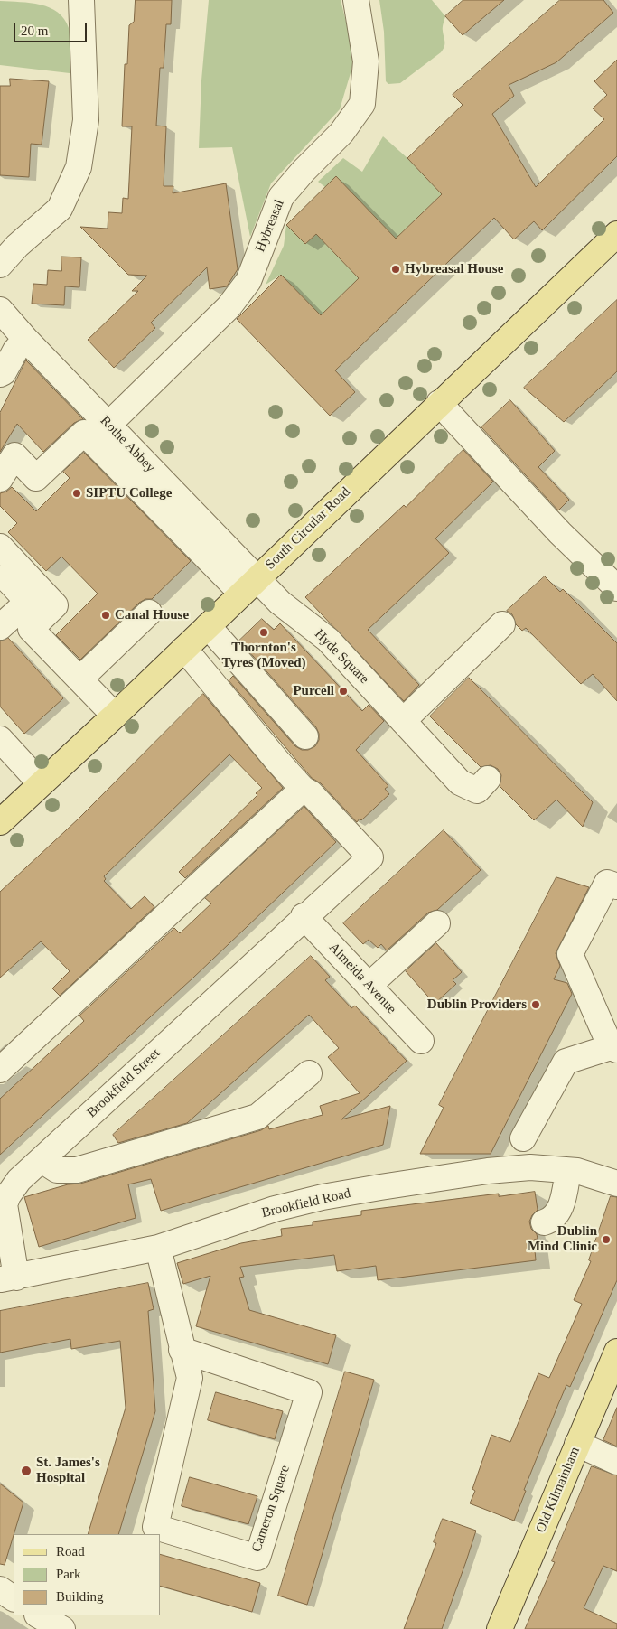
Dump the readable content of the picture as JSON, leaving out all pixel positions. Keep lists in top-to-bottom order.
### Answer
{
  "streets": {
    "main road": ["South Circular Road", "Old Kilmainham"],
    "street": [
      "Hybreasal",
      "Rothe Abbey",
      "Hyde Square",
      "Almeida Avenue",
      "Brookfield Street",
      "Brookfield Road",
      "Cameron Square"
    ]
  },
  "crossings": [
    ["Hybreasal", "Rothe Abbey"],
    ["Rothe Abbey", "South Circular Road"],
    ["Rothe Abbey", "Hyde Square"],
    ["South Circular Road", "Hyde Square"],
    ["Almeida Avenue", "Brookfield Street"],
    ["Brookfield Street", "Brookfield Road"],
    ["Brookfield Road", "Cameron Square"]
  ],
  "places": [
    "Hybreasal House",
    "SIPTU College",
    "Canal House",
    "Thornton's Tyres (Moved)",
    "Purcell",
    "Dublin Providers",
    "Dublin Mind Clinic",
    "St. James's Hospital"
  ],
  "legend": ["Road", "Park", "Building"],
  "scale_bar": "20 m"
}
